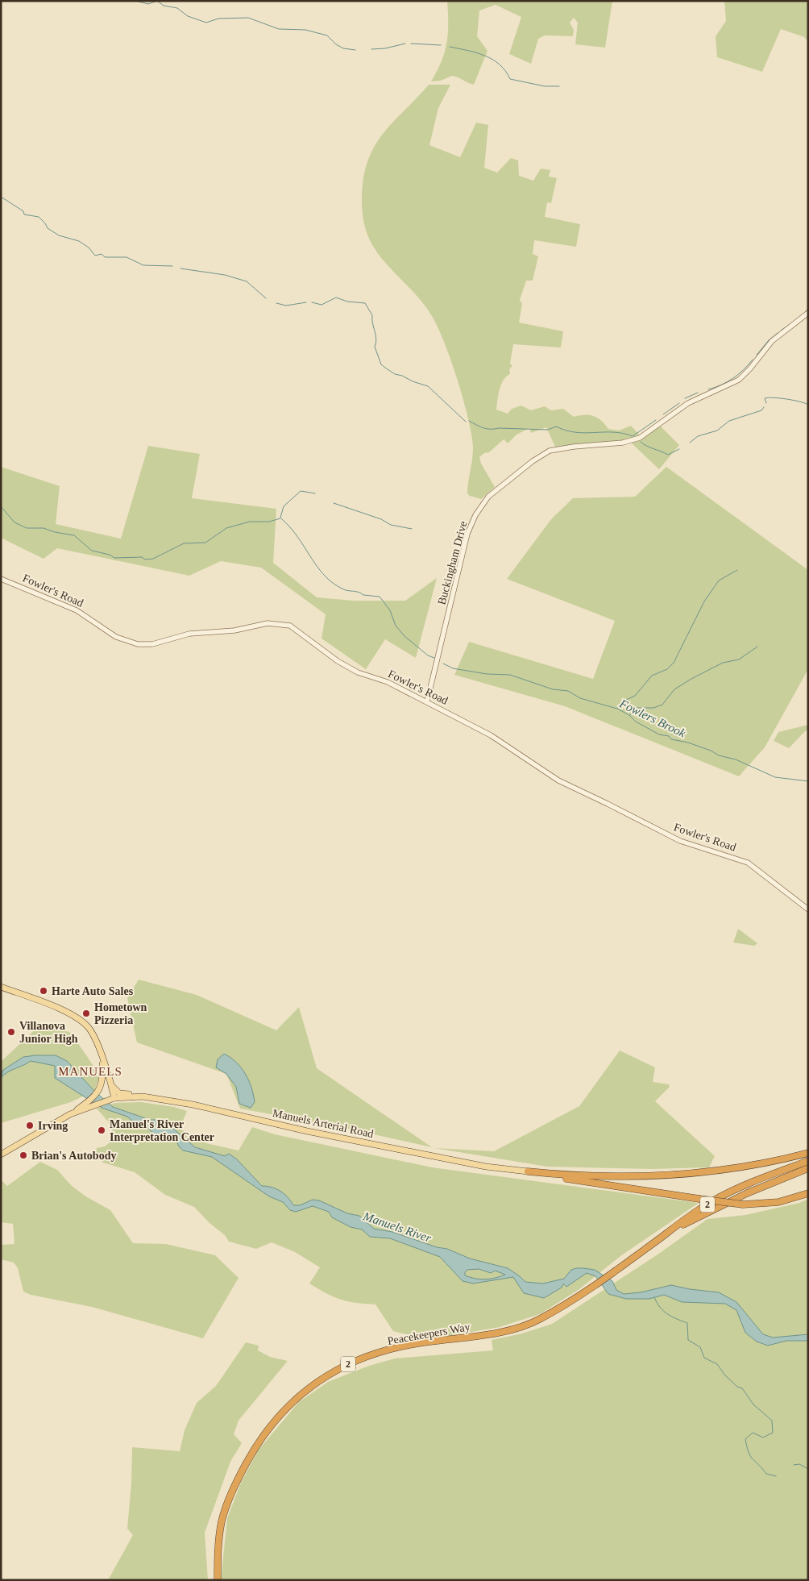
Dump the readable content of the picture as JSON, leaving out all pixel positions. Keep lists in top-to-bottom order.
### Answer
{
  "streets": {
    "highway": ["2", "Peacekeepers Way"],
    "main road": ["Manuels Arterial Road"],
    "street": ["Buckingham Drive", "Fowler's Road"]
  },
  "crossings": [
    ["Buckingham Drive", "Fowler's Road"]
  ],
  "districts": ["MANUELS"],
  "water": ["Fowlers Brook", "Manuels River"],
  "places": [
    "Harte Auto Sales",
    "Hometown Pizzeria",
    "Villanova Junior High",
    "Irving",
    "Manuel's River Interpretation Center",
    "Brian's Autobody"
  ]
}
